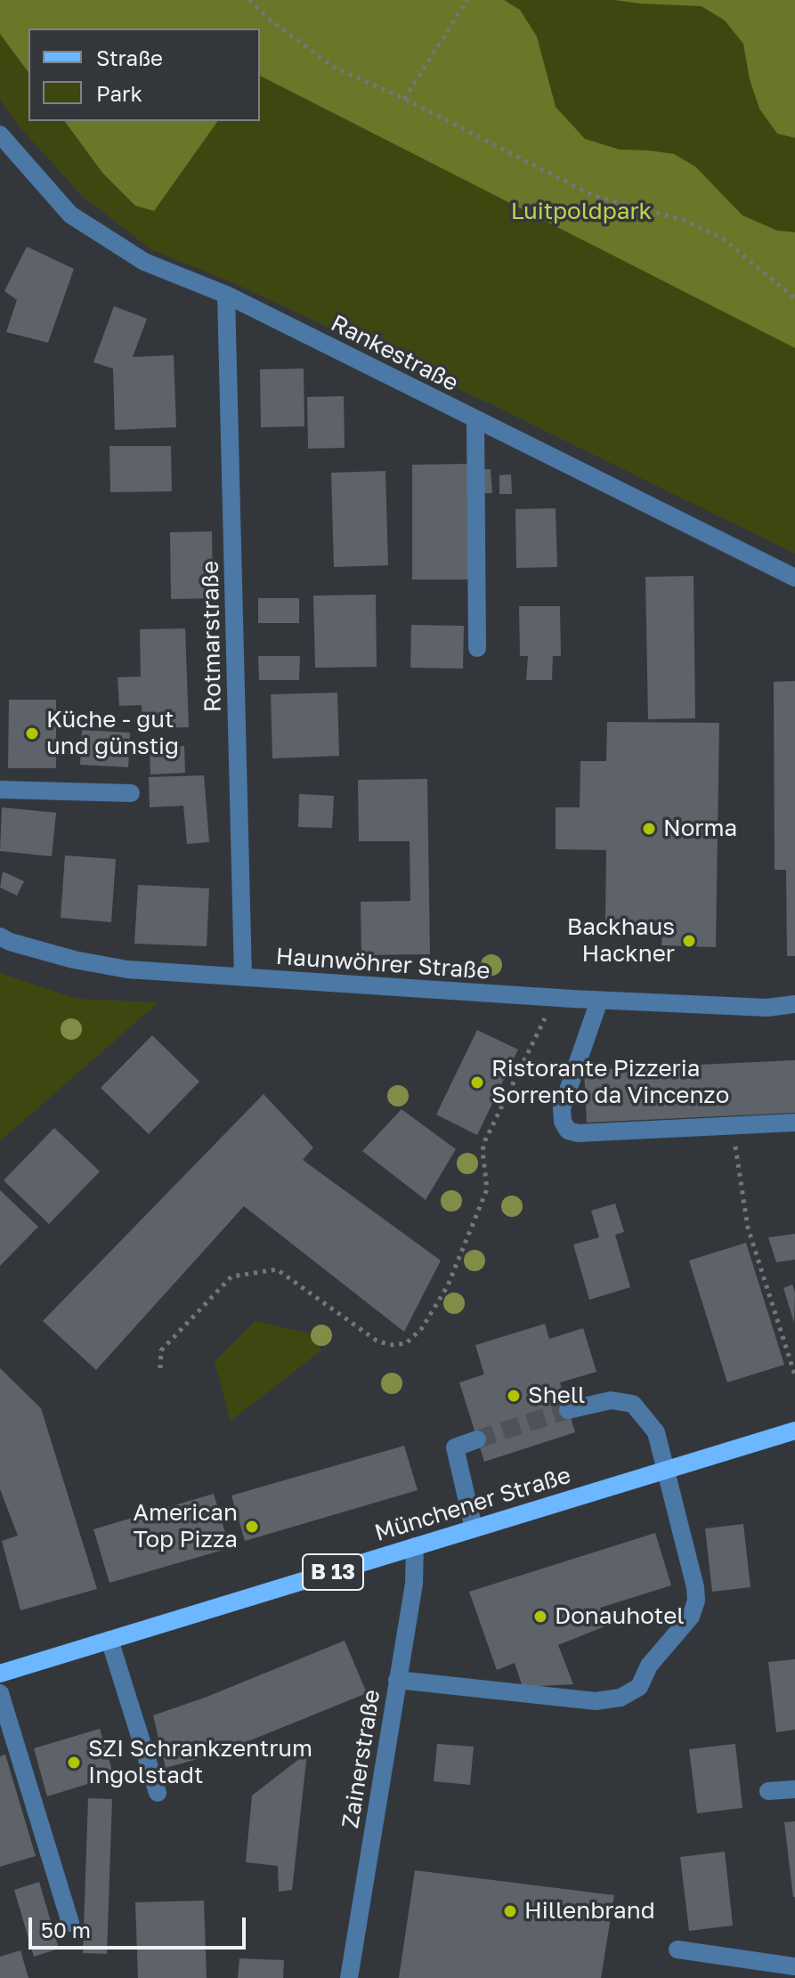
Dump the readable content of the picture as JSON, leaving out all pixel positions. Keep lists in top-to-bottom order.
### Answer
{
  "streets": {
    "main road": ["Münchener Straße", "B 13"],
    "street": [
      "Rankestraße",
      "Rotmarstraße",
      "Haunwöhrer Straße",
      "Zainerstraße"
    ]
  },
  "crossings": [
    ["Rankestraße", "Rotmarstraße"],
    ["Rotmarstraße", "Haunwöhrer Straße"],
    ["Münchener Straße", "Zainerstraße"]
  ],
  "parks": ["Luitpoldpark"],
  "places": [
    "Küche - gut und günstig",
    "Norma",
    "Backhaus Hackner",
    "Ristorante Pizzeria Sorrento da Vincenzo",
    "Shell",
    "American Top Pizza",
    "Donauhotel",
    "SZI Schrankzentrum Ingolstadt",
    "Hillenbrand"
  ],
  "legend": ["Straße", "Park"],
  "scale_bar": "50 m"
}
